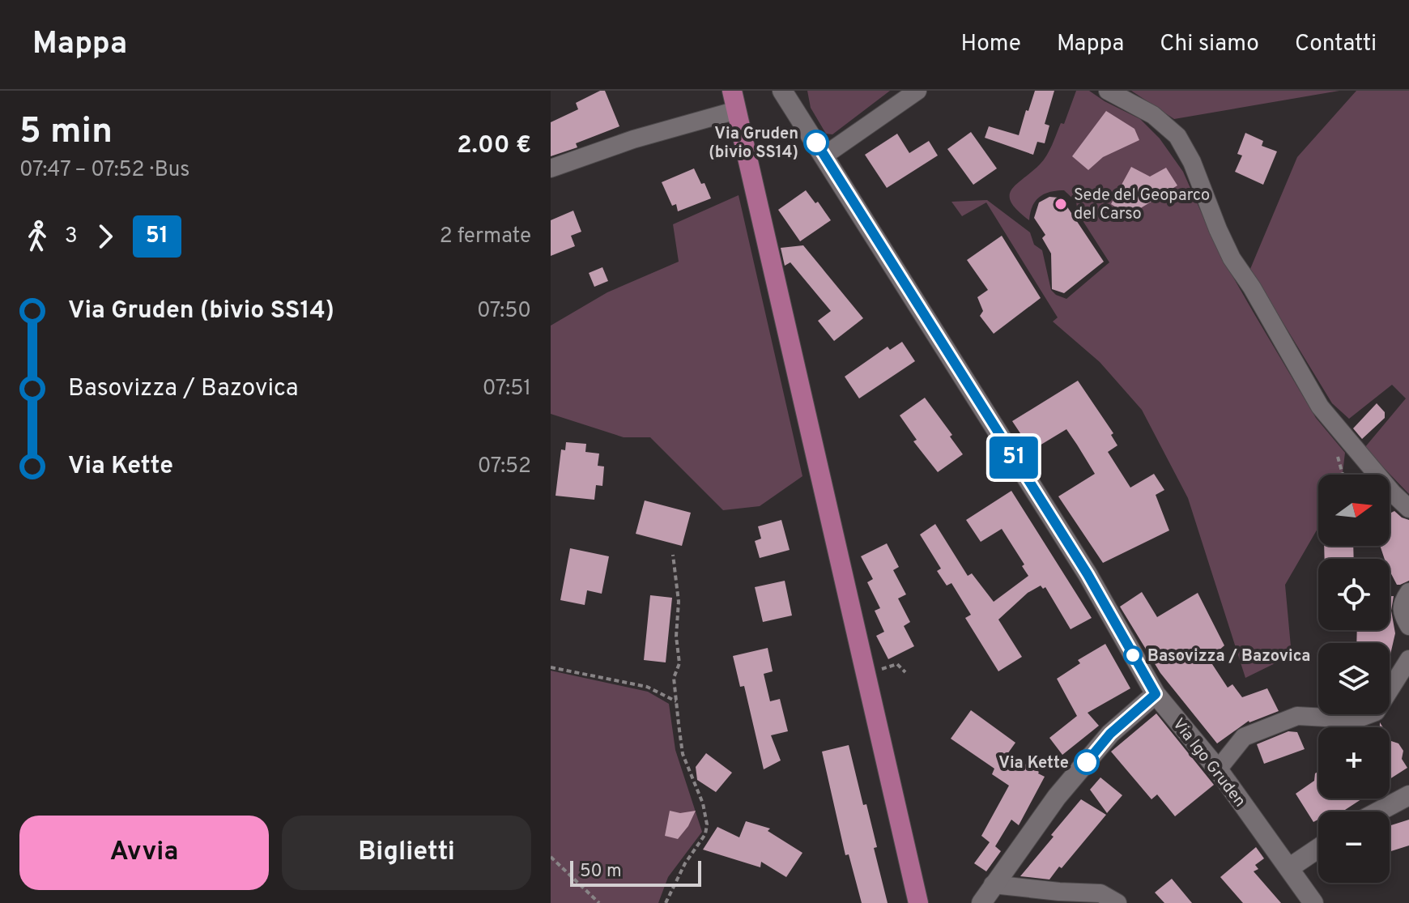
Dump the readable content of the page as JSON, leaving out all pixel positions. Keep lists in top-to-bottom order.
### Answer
{
  "streets": {
    "main road": ["Via Igo Gruden"]
  },
  "places": [
    "Via Gruden (bivio SS14)",
    "Sede del Geoparco del Carso",
    "Basovizza / Bazovica",
    "Via Kette"
  ],
  "lines": ["bus line 51"],
  "scale_bar": "50 m",
  "north": "right",
  "page": {
    "header": "Mappa",
    "nav": [
      "Home",
      "Mappa",
      "Chi siamo",
      "Contatti"
    ],
    "heading": ["5 min", "07:47 – 07:52 · Bus", "2.00 €"],
    "on_map": "51",
    "legs": ["3", "51", "2 fermate"],
    "list": [
      {
        "name": "Via Gruden (bivio SS14)",
        "value": "07:50"
      },
      {
        "name": "Basovizza / Bazovica",
        "value": "07:51"
      },
      {
        "name": "Via Kette",
        "value": "07:52"
      }
    ],
    "map_buttons": ["+", "−"],
    "buttons": ["Avvia", "Biglietti"],
    "scale": "50 m"
  }
}
